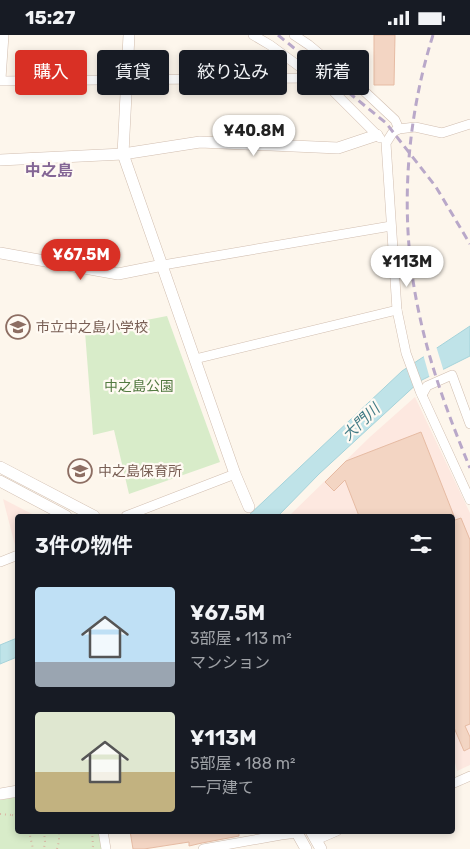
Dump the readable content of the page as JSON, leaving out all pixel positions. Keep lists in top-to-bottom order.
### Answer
{
  "districts": ["中之島"],
  "water": ["大門川"],
  "parks": ["中之島公園"],
  "places": {
    "school or university": ["市立中之島小学校", "中之島保育所"]
  },
  "page": {
    "status": "15:27",
    "chip": [
      "購入",
      "賃貸",
      "絞り込み",
      "新着"
    ],
    "price": ["¥40.8M", "¥67.5M", "¥113M"],
    "heading": "3件の物件",
    "list": [
      {
        "name": "¥67.5M",
        "note": "3部屋 · 113 m² · マンション"
      },
      {
        "name": "¥113M",
        "note": "5部屋 · 188 m² · 一戸建て"
      }
    ]
  }
}
